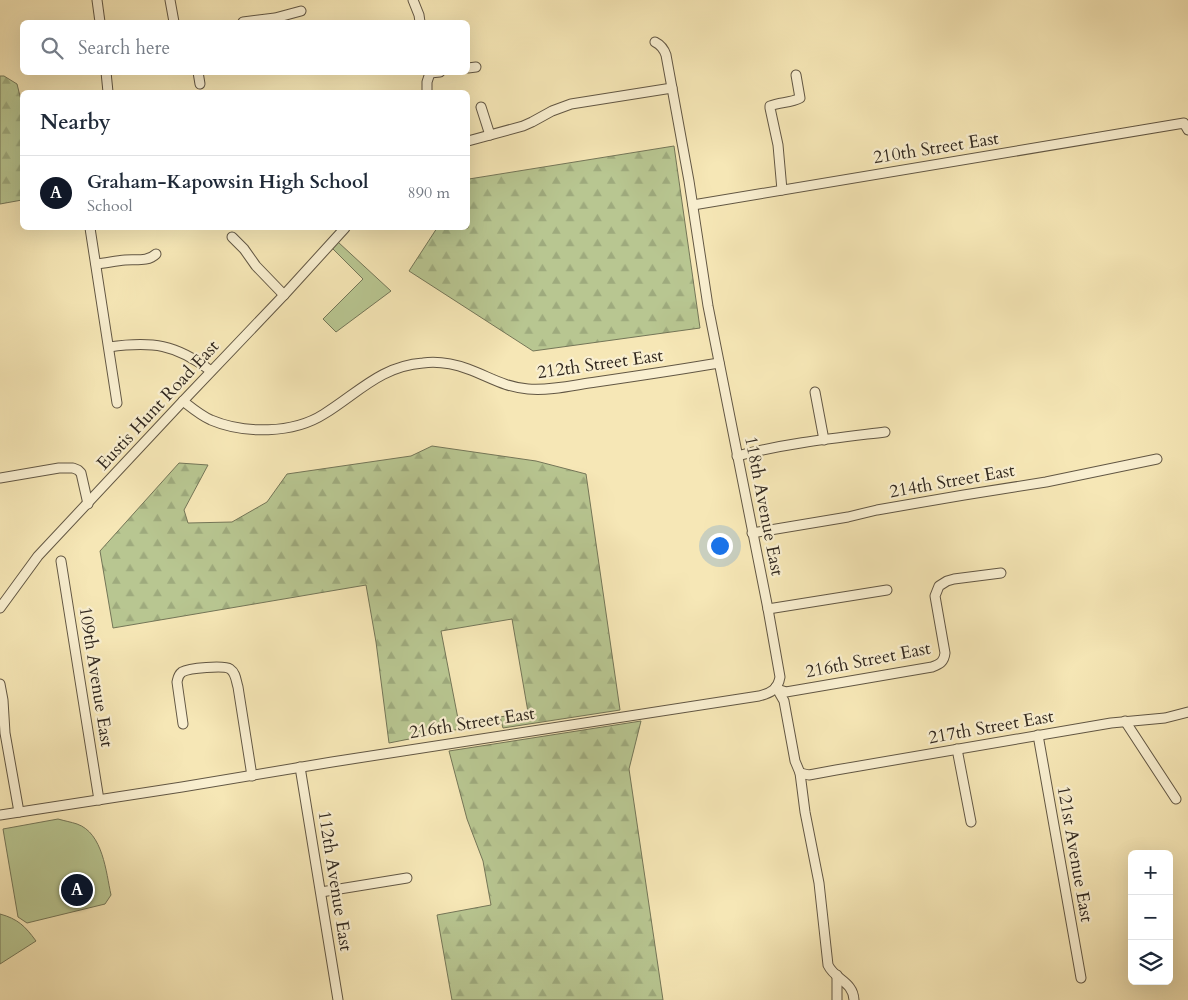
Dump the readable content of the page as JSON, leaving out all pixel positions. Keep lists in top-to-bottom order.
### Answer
{
  "streets": {
    "street": [
      "210th Street East",
      "212th Street East",
      "Eustis Hunt Road East",
      "214th Street East",
      "118th Avenue East",
      "216th Street East",
      "109th Avenue East",
      "217th Street East",
      "121st Avenue East",
      "112th Avenue East"
    ]
  },
  "crossings": [
    ["210th Street East", "118th Avenue East"],
    ["212th Street East", "Eustis Hunt Road East"],
    ["212th Street East", "118th Avenue East"],
    ["214th Street East", "118th Avenue East"],
    ["118th Avenue East", "216th Street East"],
    ["118th Avenue East", "217th Street East"],
    ["216th Street East", "109th Avenue East"],
    ["216th Street East", "112th Avenue East"],
    ["217th Street East", "121st Avenue East"]
  ],
  "page": {
    "search": "Search here",
    "heading": "Nearby",
    "list": [
      {
        "mark": "A",
        "name": "Graham-Kapowsin High School",
        "note": "School",
        "value": "890 m"
      }
    ],
    "map_buttons": ["+", "−"],
    "pins": "A"
  }
}
